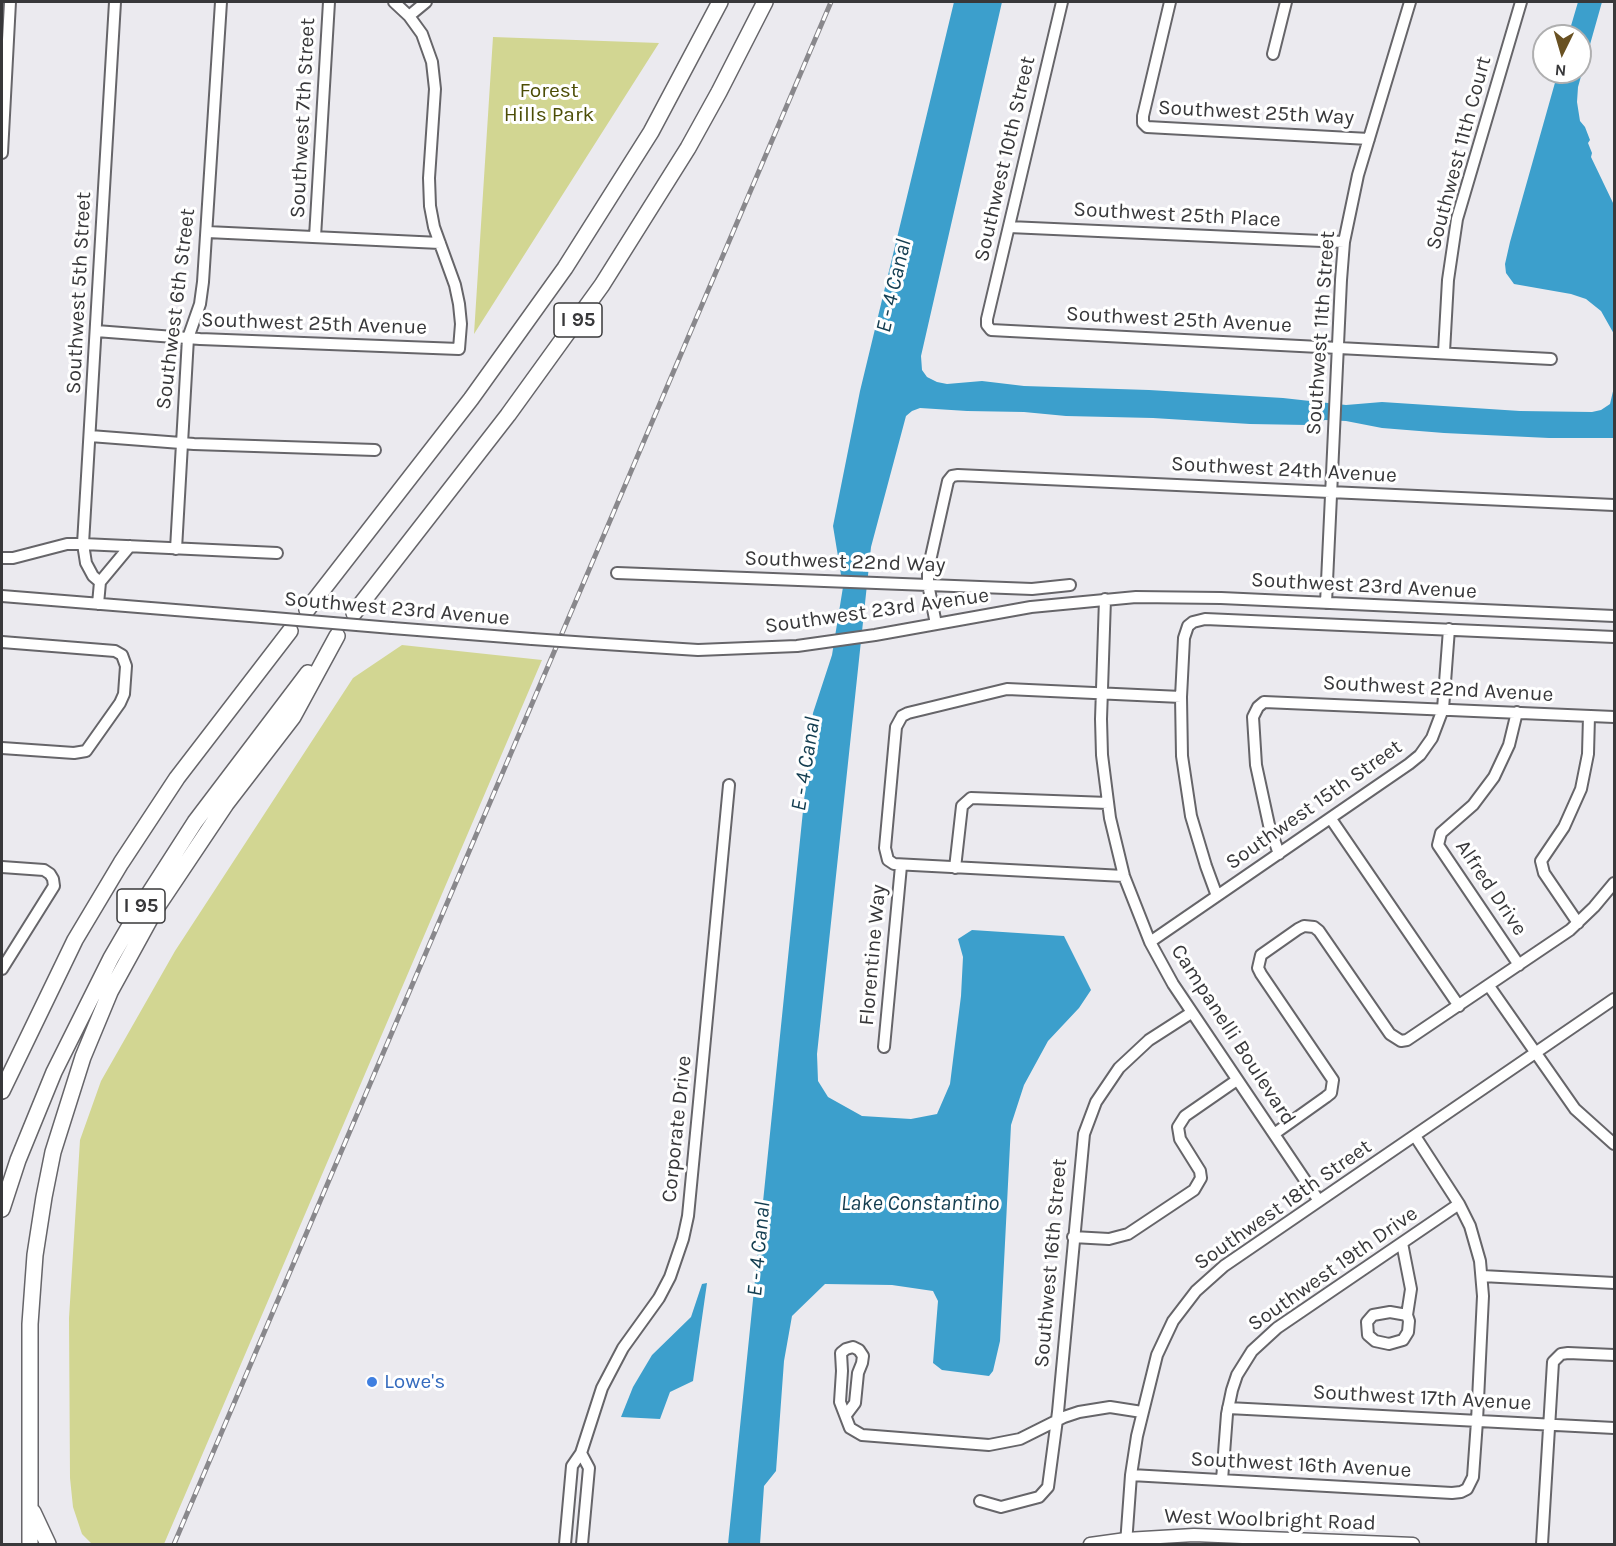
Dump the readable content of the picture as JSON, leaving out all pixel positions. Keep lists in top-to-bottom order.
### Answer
{
  "streets": {
    "highway": ["I 95"],
    "main road": ["West Woolbright Road"],
    "street": [
      "Southwest 25th Way",
      "Southwest 7th Street",
      "Southwest 11th Court",
      "Southwest 10th Street",
      "Southwest 25th Place",
      "Southwest 5th Street",
      "Southwest 6th Street",
      "Southwest 25th Avenue",
      "Southwest 11th Street",
      "Southwest 24th Avenue",
      "Southwest 22nd Way",
      "Southwest 23rd Avenue",
      "Southwest 22nd Avenue",
      "Southwest 15th Street",
      "Alfred Drive",
      "Florentine Way",
      "Campanelli Boulevard",
      "Corporate Drive",
      "Southwest 18th Street",
      "Southwest 16th Street",
      "Southwest 19th Drive",
      "Southwest 17th Avenue",
      "Southwest 16th Avenue"
    ]
  },
  "crossings": [
    ["Southwest 25th Way", "Southwest 11th Street"],
    ["Southwest 11th Court", "Southwest 25th Avenue"],
    ["Southwest 10th Street", "Southwest 25th Place"],
    ["Southwest 10th Street", "Southwest 25th Avenue"],
    ["Southwest 25th Place", "Southwest 11th Street"],
    ["Southwest 5th Street", "Southwest 25th Avenue"],
    ["Southwest 6th Street", "Southwest 25th Avenue"],
    ["Southwest 25th Avenue", "Southwest 11th Street"],
    ["Southwest 11th Street", "Southwest 24th Avenue"],
    ["Southwest 11th Street", "Southwest 23rd Avenue"],
    ["Southwest 24th Avenue", "Southwest 22nd Way"],
    ["Southwest 23rd Avenue", "Campanelli Boulevard"],
    ["Southwest 22nd Avenue", "Southwest 15th Street"],
    ["Southwest 22nd Avenue", "Alfred Drive"],
    ["Southwest 15th Street", "Campanelli Boulevard"],
    ["Campanelli Boulevard", "Southwest 18th Street"],
    ["Campanelli Boulevard", "Southwest 16th Street"],
    ["Southwest 18th Street", "Southwest 16th Avenue"],
    ["Southwest 18th Street", "West Woolbright Road"],
    ["Southwest 19th Drive", "Southwest 17th Avenue"],
    ["Southwest 19th Drive", "Southwest 16th Avenue"],
    ["Southwest 17th Avenue", "Southwest 16th Avenue"]
  ],
  "water": ["E - 4 Canal", "Lake Constantino"],
  "parks": ["Forest Hills Park"],
  "places": ["Lowe's"],
  "north": "bottom"
}
